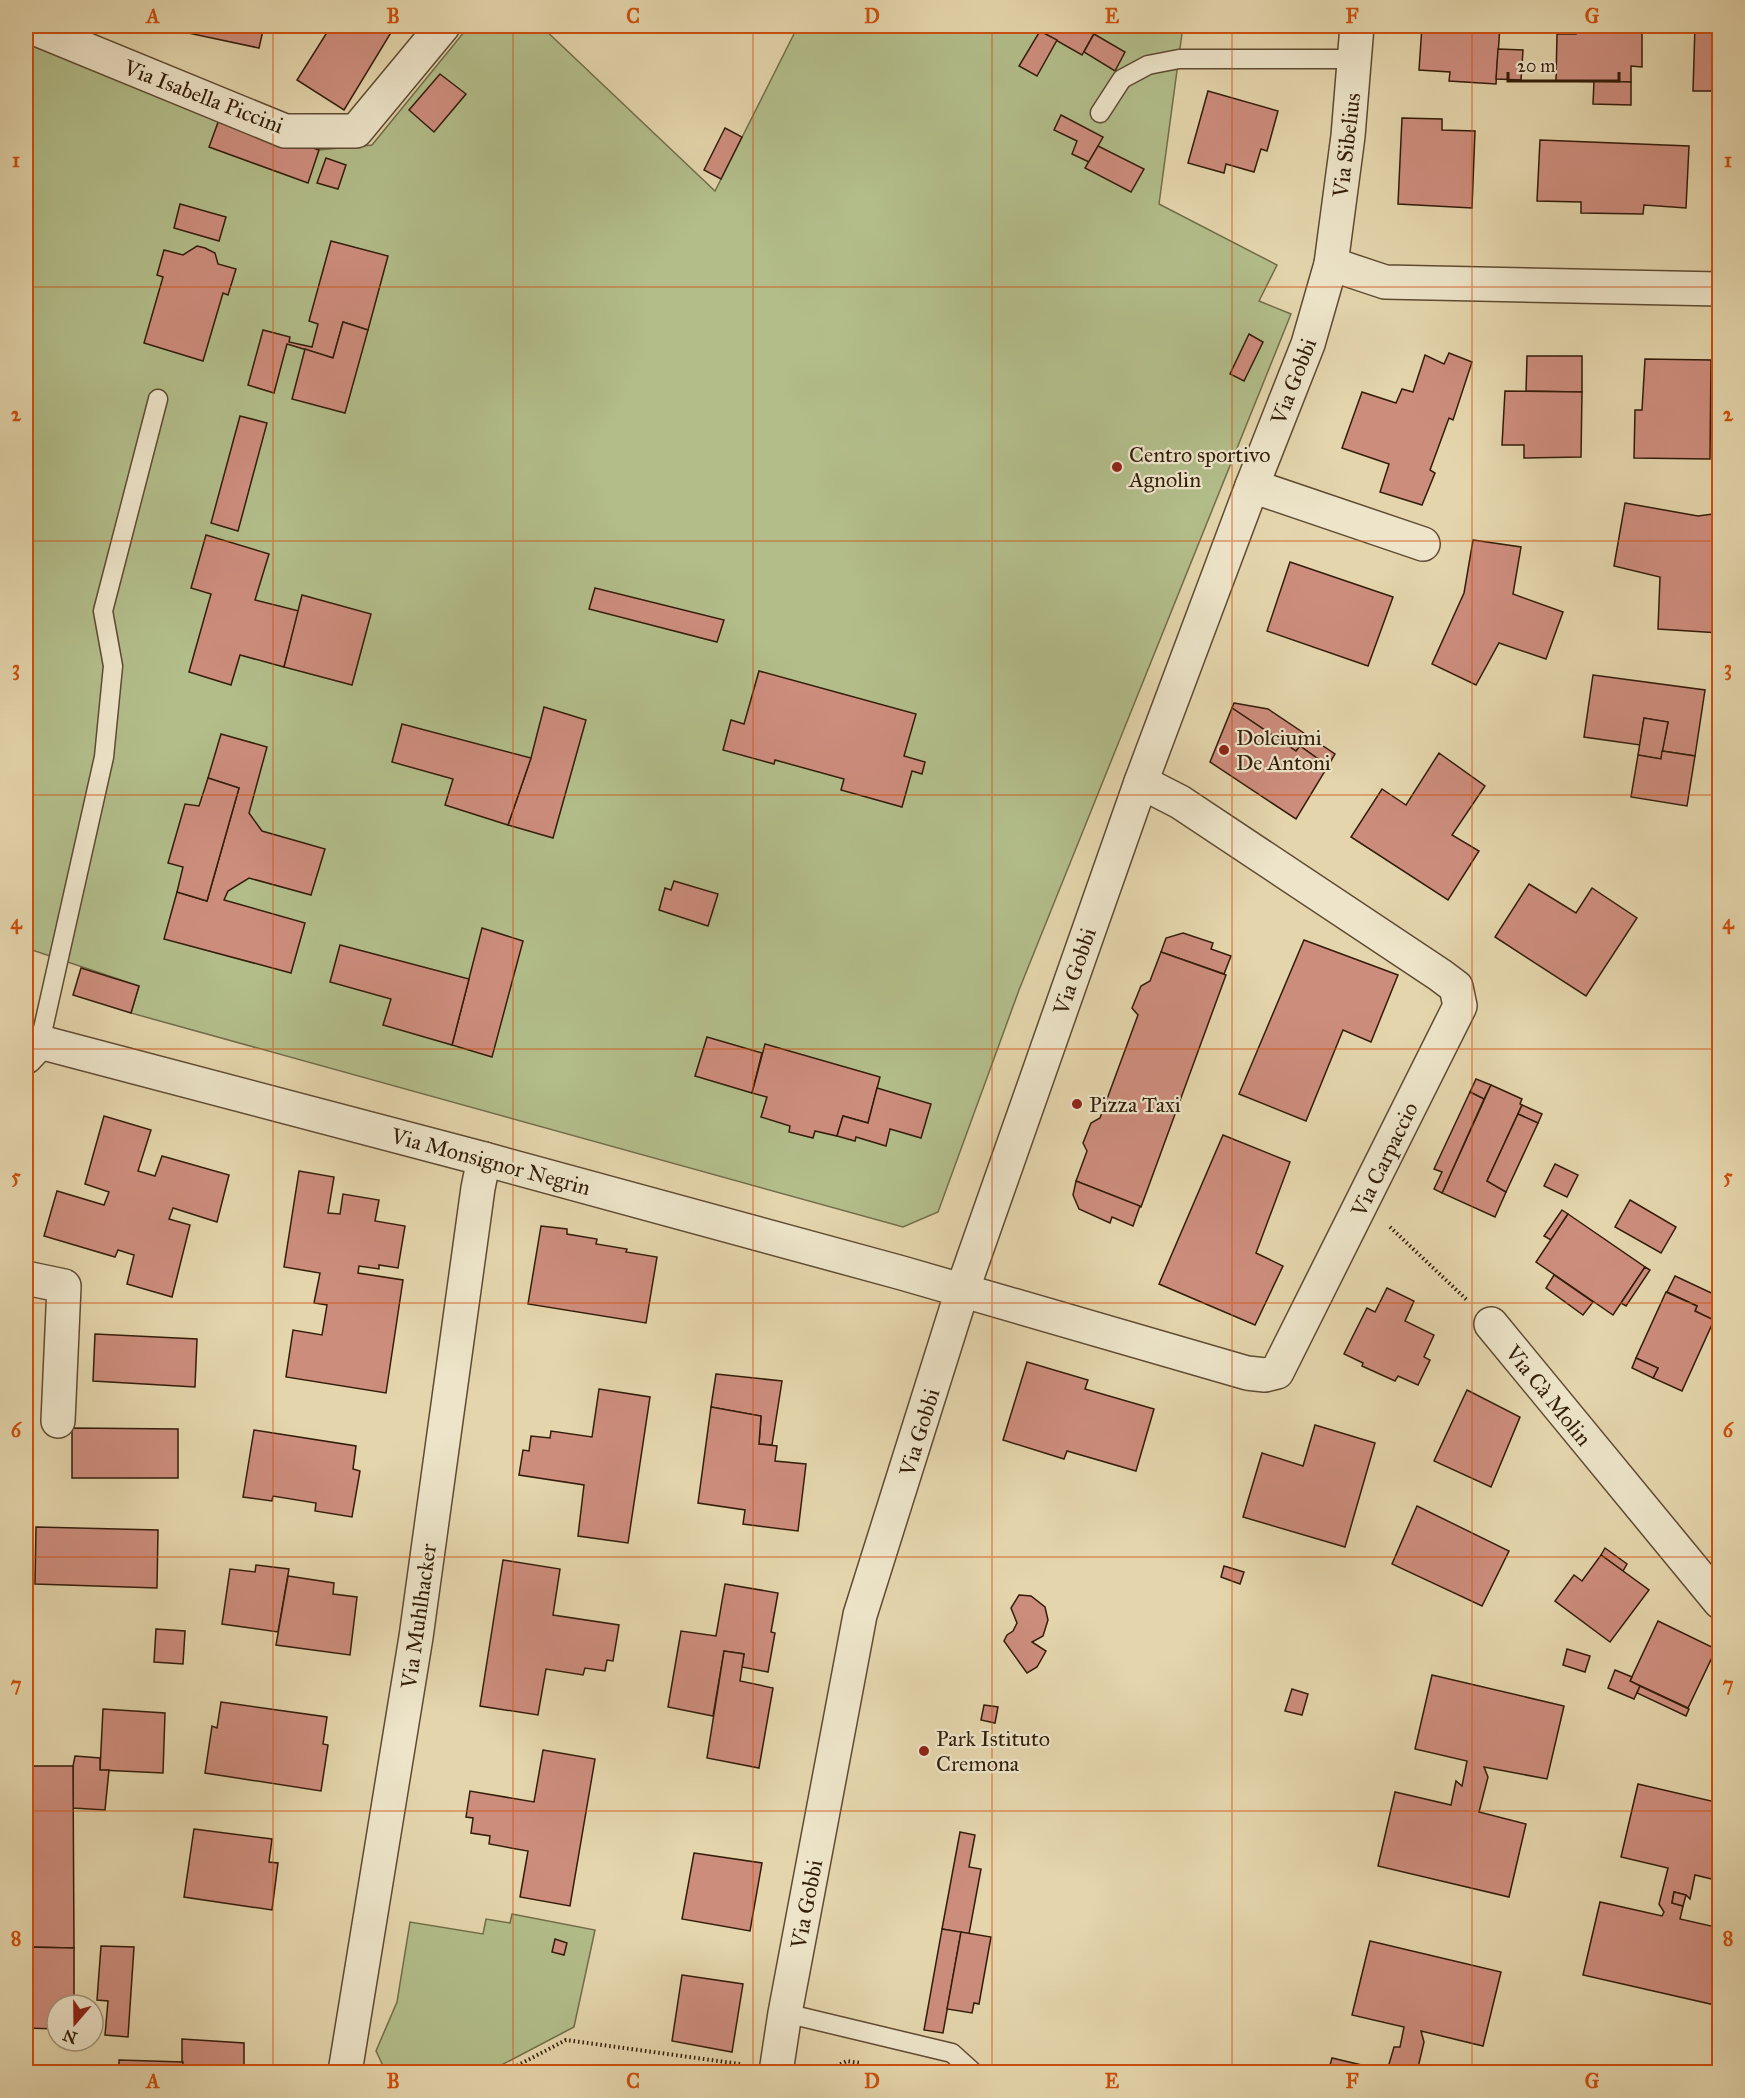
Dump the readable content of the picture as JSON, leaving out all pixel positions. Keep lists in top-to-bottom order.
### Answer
{
  "streets": {
    "street": [
      "Via Isabella Piccini",
      "Via Sibelius",
      "Via Gobbi",
      "Via Carpaccio",
      "Via Monsignor Negrin",
      "Via Cà Molin",
      "Via Muhlhacker"
    ]
  },
  "crossings": [
    ["Via Sibelius", "Via Gobbi"],
    ["Via Gobbi", "Via Carpaccio"],
    ["Via Gobbi", "Via Monsignor Negrin"],
    ["Via Carpaccio", "Via Monsignor Negrin"],
    ["Via Carpaccio", "Via Cà Molin"],
    ["Via Monsignor Negrin", "Via Muhlhacker"]
  ],
  "places": [
    "Centro sportivo Agnolin",
    "Dolciumi De Antoni",
    "Pizza Taxi",
    "Park Istituto Cremona"
  ],
  "scale_bar": "20 m",
  "north": "bottom",
  "grid": {
    "columns": [
      "A",
      "B",
      "C",
      "D",
      "E",
      "F",
      "G"
    ],
    "rows": [
      "1",
      "2",
      "3",
      "4",
      "5",
      "6",
      "7",
      "8"
    ]
  }
}
